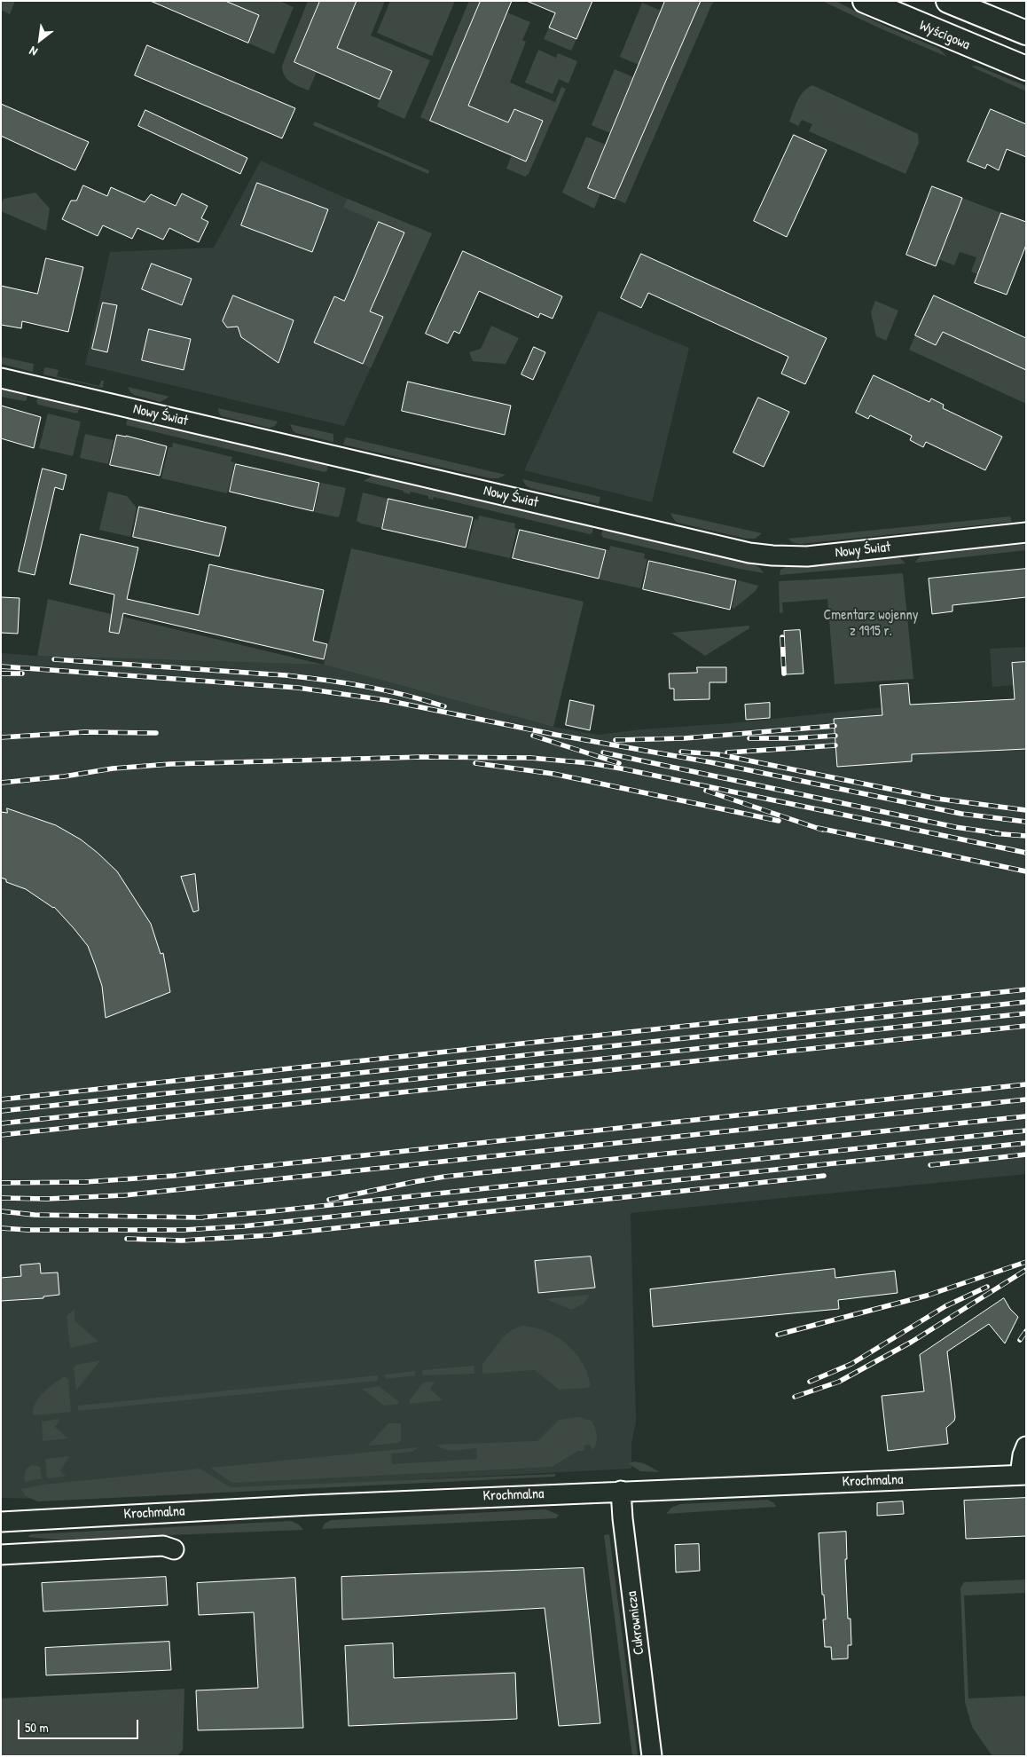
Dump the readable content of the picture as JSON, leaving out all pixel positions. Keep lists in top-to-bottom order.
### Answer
{
  "streets": {
    "main road": ["Wyścigowa"],
    "street": ["Nowy Świat", "Krochmalna", "Cukrownicza"]
  },
  "crossings": [
    ["Krochmalna", "Cukrownicza"]
  ],
  "parks": ["Cmentarz wojenny z 1915 r."],
  "scale_bar": "50 m",
  "north": "bottom left"
}
